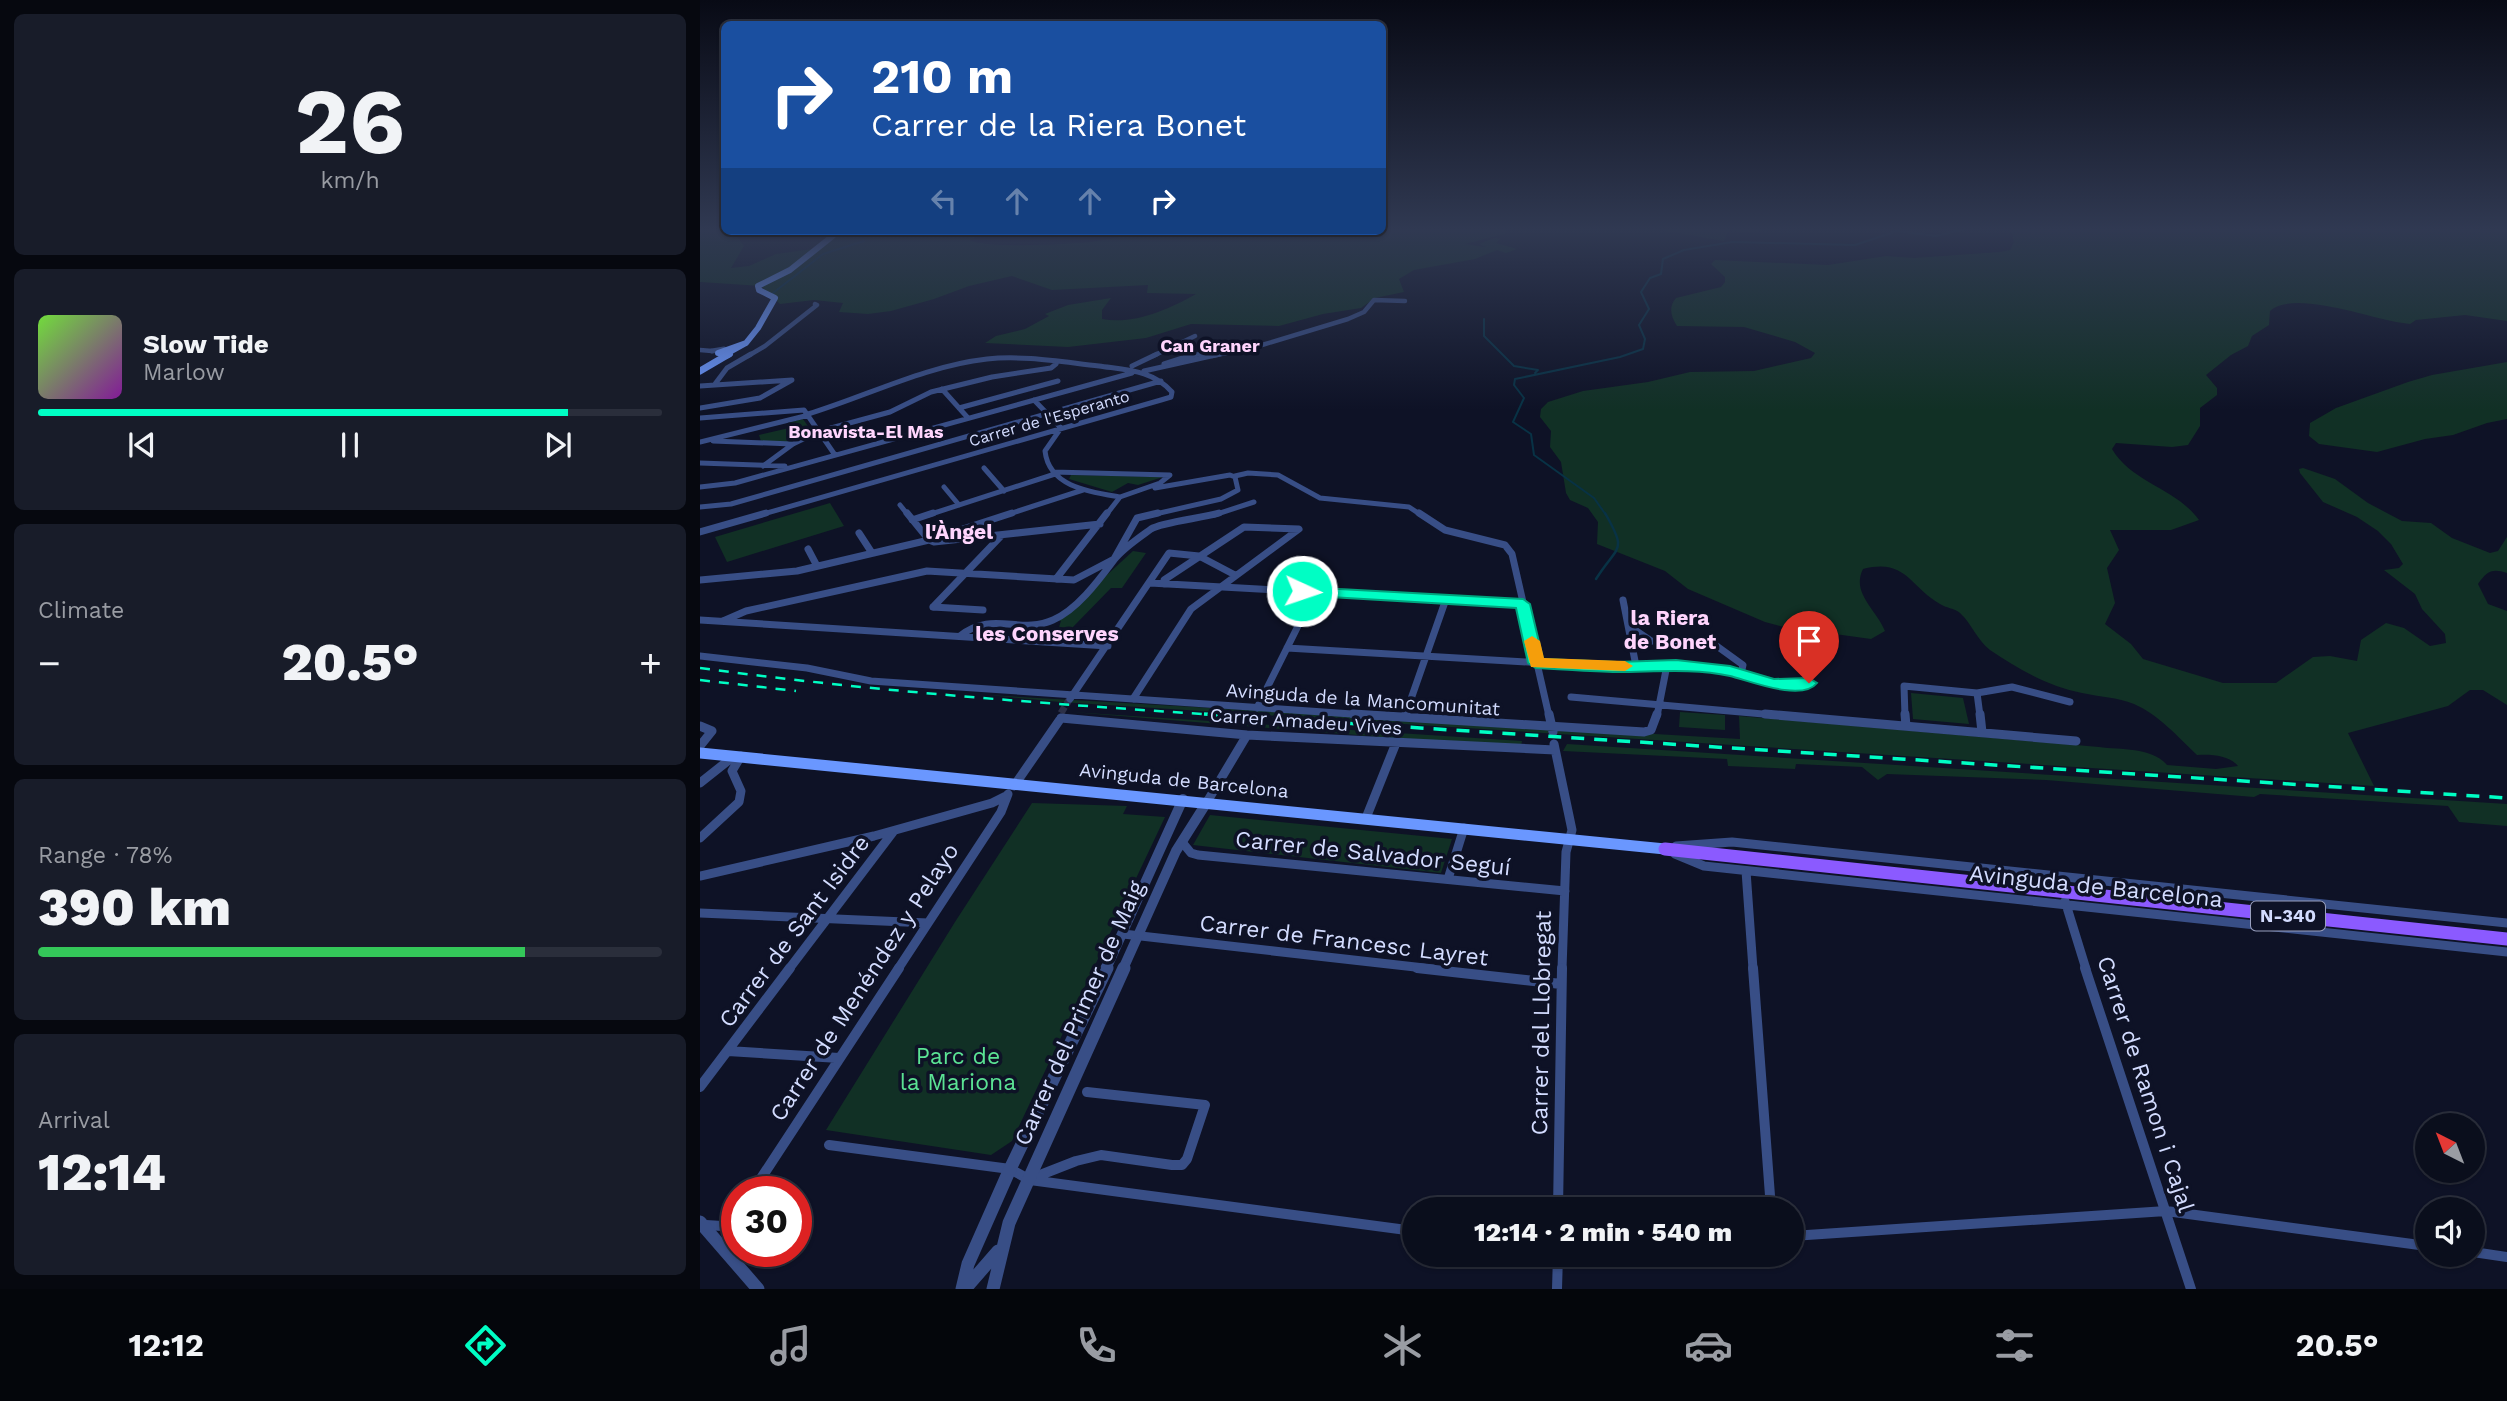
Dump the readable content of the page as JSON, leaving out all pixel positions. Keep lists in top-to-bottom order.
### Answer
{
  "streets": {
    "main road": ["Avinguda de Barcelona", "N-340"],
    "street": [
      "Carrer de l'Esperanto",
      "Avinguda de la Mancomunitat",
      "Carrer Amadeu Vives",
      "Carrer de Salvador Seguí",
      "Carrer de Sant Isidre",
      "Carrer de Francesc Layret",
      "Carrer de Menéndez y Pelayo",
      "Carrer del Primer de Maig",
      "Carrer del Llobregat",
      "Carrer de Ramon i Cajal"
    ]
  },
  "crossings": [
    ["Carrer Amadeu Vives", "Carrer de Menéndez y Pelayo"],
    ["Carrer Amadeu Vives", "Carrer del Llobregat"],
    ["Avinguda de Barcelona", "Carrer de Menéndez y Pelayo"],
    ["Avinguda de Barcelona", "Carrer del Primer de Maig"],
    ["Avinguda de Barcelona", "Carrer del Llobregat"],
    ["Avinguda de Barcelona", "Carrer de Ramon i Cajal"],
    ["Carrer de Salvador Seguí", "Carrer del Primer de Maig"],
    ["Carrer de Salvador Seguí", "Carrer del Llobregat"],
    ["Carrer de Francesc Layret", "Carrer del Primer de Maig"],
    ["Carrer de Francesc Layret", "Carrer del Llobregat"]
  ],
  "districts": [
    "Can Graner",
    "Bonavista-El Mas",
    "l'Àngel",
    "la Riera de Bonet",
    "les Conserves"
  ],
  "parks": ["Parc de la Mariona"],
  "north": "top left",
  "page": {
    "tile": [
      ["26", "km/h"],
      "Climate",
      ["Range · 78%", "390 km"],
      ["Arrival", "12:14"]
    ],
    "turn": ["210 m", "Carrer de la Riera Bonet"],
    "song": ["Slow Tide", "Marlow"],
    "heat": ["−", "20.5°", "+"],
    "limit": "30",
    "trip": "12:14 · 2 min · 540 m",
    "tabs": ["12:12", "20.5°"]
  }
}
